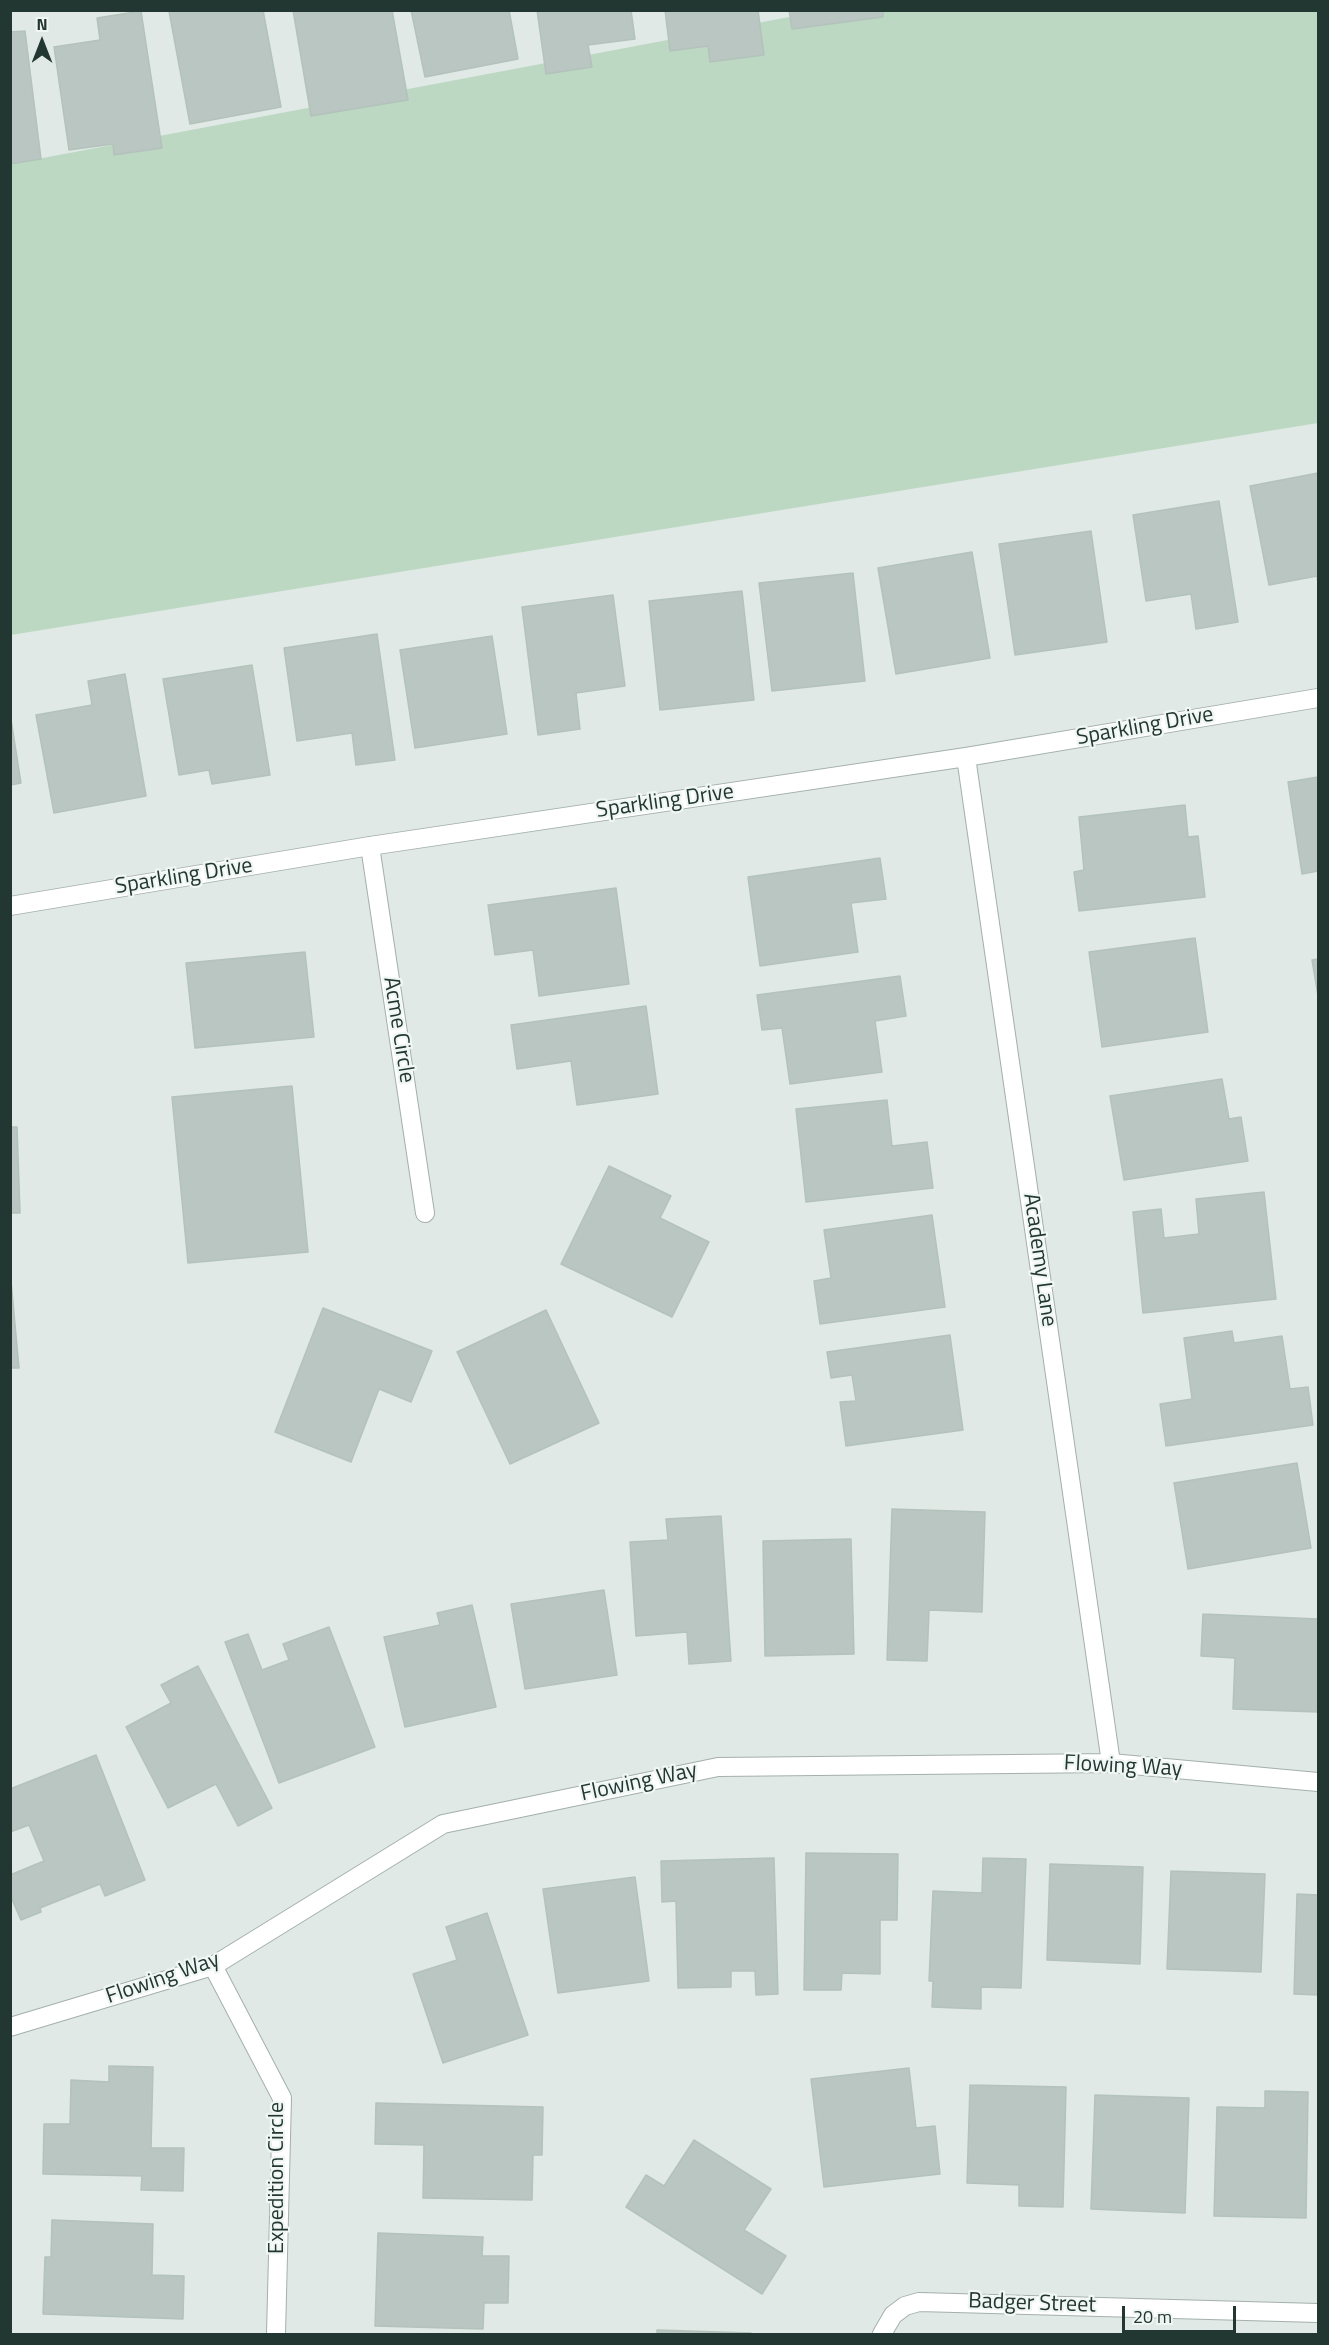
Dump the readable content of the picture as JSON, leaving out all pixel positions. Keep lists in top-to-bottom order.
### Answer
{
  "streets": {
    "street": [
      "Sparkling Drive",
      "Acme Circle",
      "Academy Lane",
      "Flowing Way",
      "Expedition Circle",
      "Badger Street"
    ]
  },
  "crossings": [
    ["Sparkling Drive", "Acme Circle"],
    ["Sparkling Drive", "Academy Lane"],
    ["Academy Lane", "Flowing Way"],
    ["Flowing Way", "Expedition Circle"]
  ],
  "scale_bar": "20 m",
  "north": "top"
}
